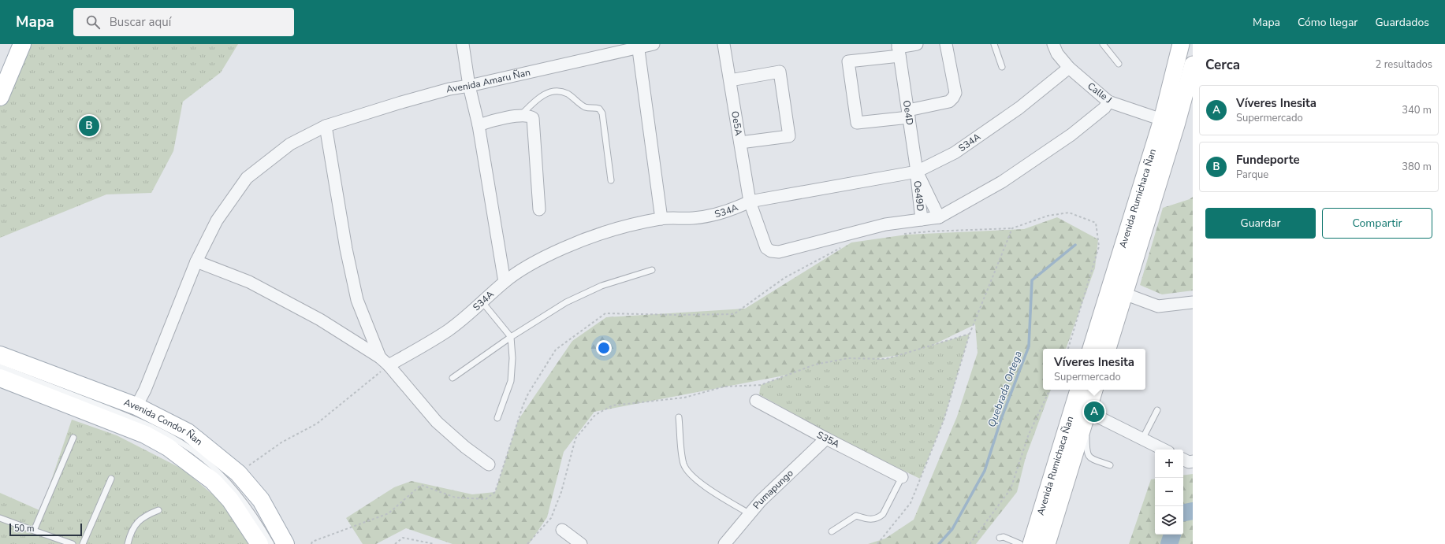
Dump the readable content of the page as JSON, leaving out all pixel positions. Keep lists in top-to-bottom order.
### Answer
{
  "streets": {
    "main road": ["Avenida Rumichaca Ñan", "Avenida Condor Ñan"],
    "street": [
      "Avenida Amaru Ñan",
      "Calle J",
      "Oe4D",
      "Oe5A",
      "S34A",
      "Oe49D",
      "S35A",
      "Pumapungo"
    ]
  },
  "crossings": [
    ["Avenida Amaru Ñan", "Avenida Condor Ñan"],
    ["Calle J", "S34A"],
    ["Calle J", "Avenida Rumichaca Ñan"],
    ["Oe4D", "S34A"],
    ["Oe4D", "Oe49D"],
    ["Oe5A", "S34A"],
    ["Oe5A", "Oe49D"],
    ["S34A", "Oe49D"],
    ["S35A", "Pumapungo"]
  ],
  "water": ["Quebrada Ortega"],
  "scale_bar": "50 m",
  "page": {
    "header": "Mapa",
    "search": "Buscar aquí",
    "nav": ["Mapa", "Cómo llegar", "Guardados"],
    "heading": ["Cerca", "2 resultados"],
    "list": [
      {
        "mark": "A",
        "name": "Víveres Inesita",
        "note": "Supermercado",
        "value": "340 m"
      },
      {
        "mark": "B",
        "name": "Fundeporte",
        "note": "Parque",
        "value": "380 m"
      }
    ],
    "pins": ["B", "A"],
    "buttons": ["Guardar", "Compartir"],
    "popup": ["Víveres Inesita", "Supermercado"],
    "map_buttons": ["+", "−"],
    "scale": "50 m"
  }
}
